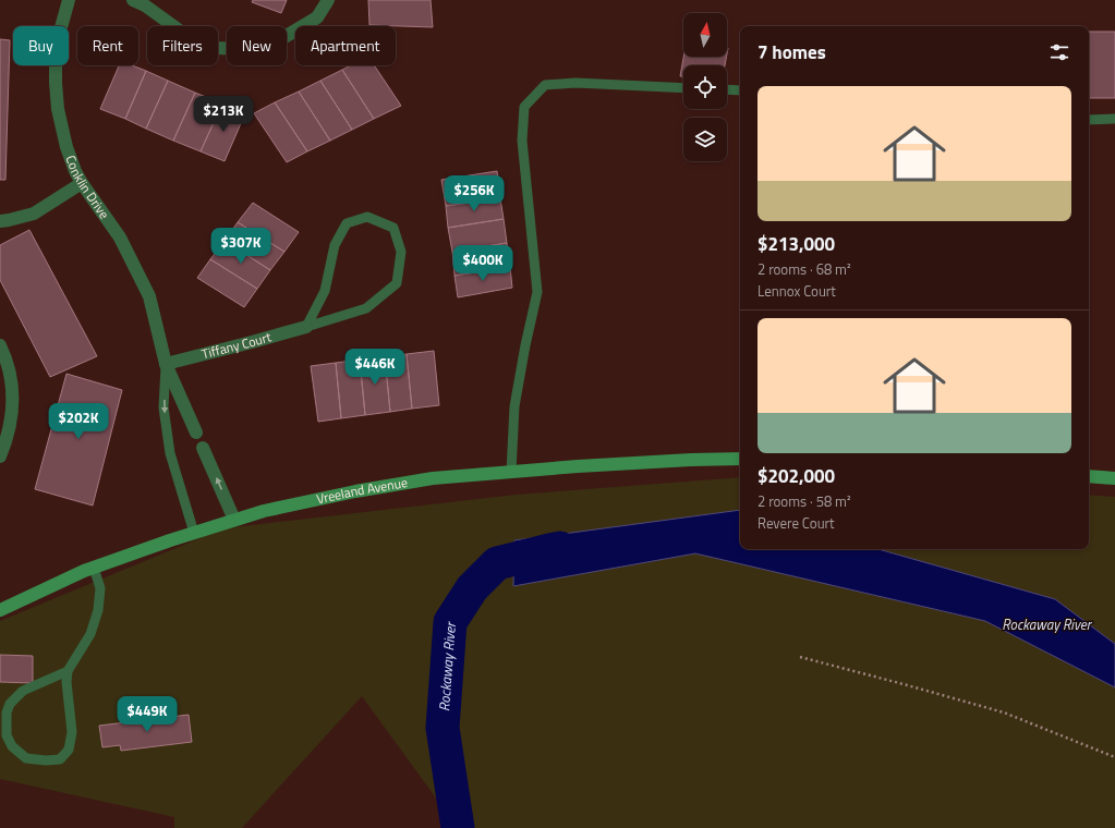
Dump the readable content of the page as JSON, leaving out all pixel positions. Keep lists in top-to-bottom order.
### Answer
{
  "streets": {
    "street": ["Conklin Drive", "Tiffany Court", "Vreeland Avenue"]
  },
  "crossings": [
    ["Conklin Drive", "Tiffany Court"],
    ["Conklin Drive", "Vreeland Avenue"]
  ],
  "water": ["Rockaway River"],
  "north": "top",
  "page": {
    "chip": [
      "Buy",
      "Rent",
      "Filters",
      "New",
      "Apartment"
    ],
    "heading": "7 homes",
    "list": [
      {
        "name": "$213,000",
        "note": "2 rooms · 68 m² · Lennox Court"
      },
      {
        "name": "$202,000",
        "note": "2 rooms · 58 m² · Revere Court"
      }
    ],
    "price": [
      "$213K",
      "$256K",
      "$307K",
      "$400K",
      "$446K",
      "$202K",
      "$449K"
    ]
  }
}
